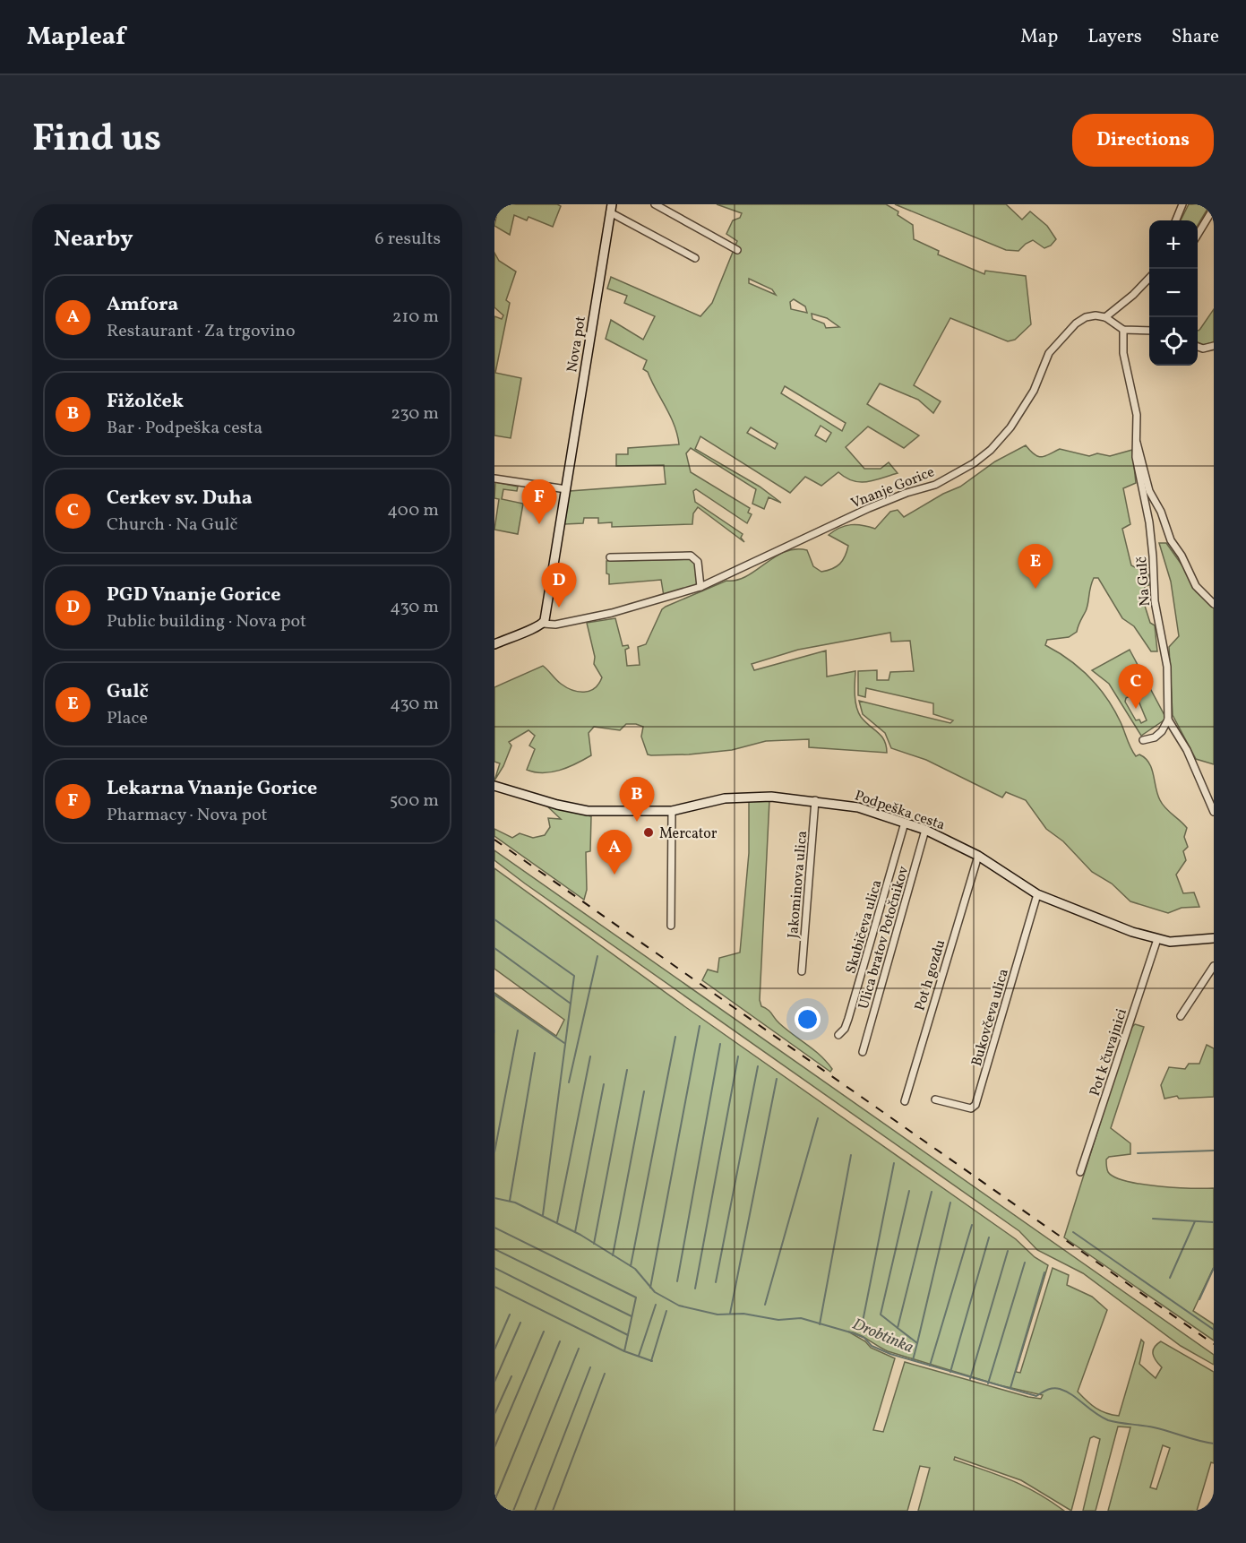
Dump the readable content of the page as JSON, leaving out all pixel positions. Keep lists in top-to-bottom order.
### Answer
{
  "streets": {
    "main road": ["Nova pot", "Vnanje Gorice", "Podpeška cesta"],
    "street": [
      "Na Gulč",
      "Jakominova ulica",
      "Skubičeva ulica",
      "Ulica bratov Potočnikov",
      "Pot h gozdu",
      "Bukovčeva ulica",
      "Pot k čuvajnici"
    ]
  },
  "crossings": [
    ["Nova pot", "Vnanje Gorice"],
    ["Podpeška cesta", "Jakominova ulica"],
    ["Podpeška cesta", "Skubičeva ulica"],
    ["Podpeška cesta", "Ulica bratov Potočnikov"],
    ["Podpeška cesta", "Pot h gozdu"],
    ["Podpeška cesta", "Bukovčeva ulica"],
    ["Podpeška cesta", "Pot k čuvajnici"]
  ],
  "water": ["Drobtinka"],
  "places": ["Mercator"],
  "page": {
    "header": "Mapleaf",
    "nav": ["Map", "Layers", "Share"],
    "title": "Find us",
    "buttons": "Directions",
    "heading": ["Nearby", "6 results"],
    "map_buttons": ["+", "−"],
    "list": [
      {
        "mark": "A",
        "name": "Amfora",
        "note": "Restaurant · Za trgovino",
        "value": "210 m"
      },
      {
        "mark": "B",
        "name": "Fižolček",
        "note": "Bar · Podpeška cesta",
        "value": "230 m"
      },
      {
        "mark": "C",
        "name": "Cerkev sv. Duha",
        "note": "Church · Na Gulč",
        "value": "400 m"
      },
      {
        "mark": "D",
        "name": "PGD Vnanje Gorice",
        "note": "Public building · Nova pot",
        "value": "430 m"
      },
      {
        "mark": "E",
        "name": "Gulč",
        "note": "Place",
        "value": "430 m"
      },
      {
        "mark": "F",
        "name": "Lekarna Vnanje Gorice",
        "note": "Pharmacy · Nova pot",
        "value": "500 m"
      }
    ],
    "pins": [
      "F",
      "E",
      "D",
      "C",
      "B",
      "A"
    ]
  }
}
